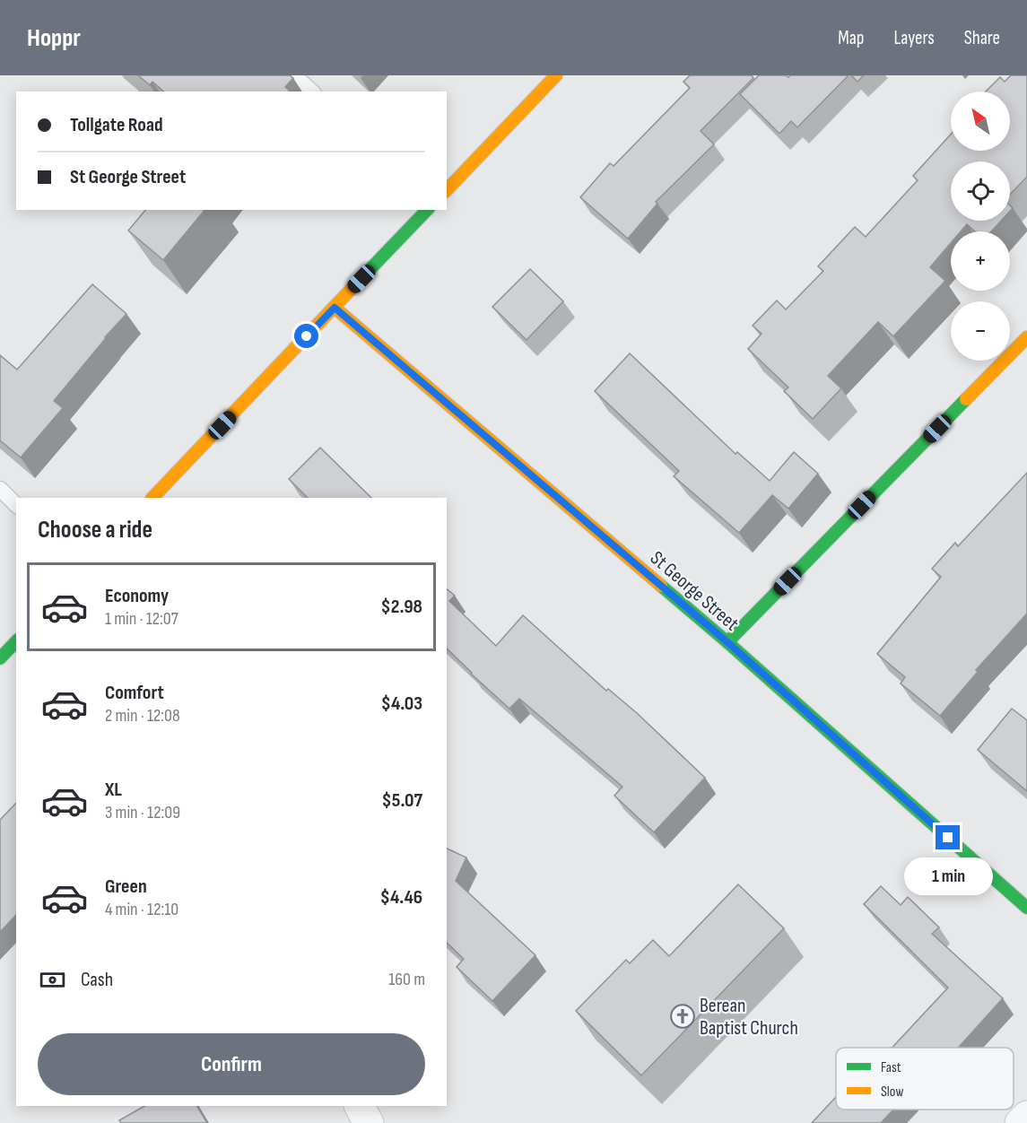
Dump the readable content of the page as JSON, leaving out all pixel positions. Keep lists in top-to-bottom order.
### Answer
{
  "streets": {
    "street": ["St George Street"]
  },
  "places": {
    "church": ["Berean Baptist Church"]
  },
  "legend": ["Fast", "Slow"],
  "north": "top left",
  "page": {
    "header": "Hoppr",
    "nav": ["Map", "Layers", "Share"],
    "map_buttons": ["+", "−"],
    "banner": ["Tollgate Road", "St George Street"],
    "heading": "Choose a ride",
    "list": [
      {
        "name": "Economy",
        "note": "1 min · 12:07",
        "value": "$2.98"
      },
      {
        "name": "Comfort",
        "note": "2 min · 12:08",
        "value": "$4.03"
      },
      {
        "name": "XL",
        "note": "3 min · 12:09",
        "value": "$5.07"
      },
      {
        "name": "Green",
        "note": "4 min · 12:10",
        "value": "$4.46"
      }
    ],
    "bubble": "1 min",
    "pay": ["Cash", "160 m"],
    "buttons": "Confirm"
  }
}
